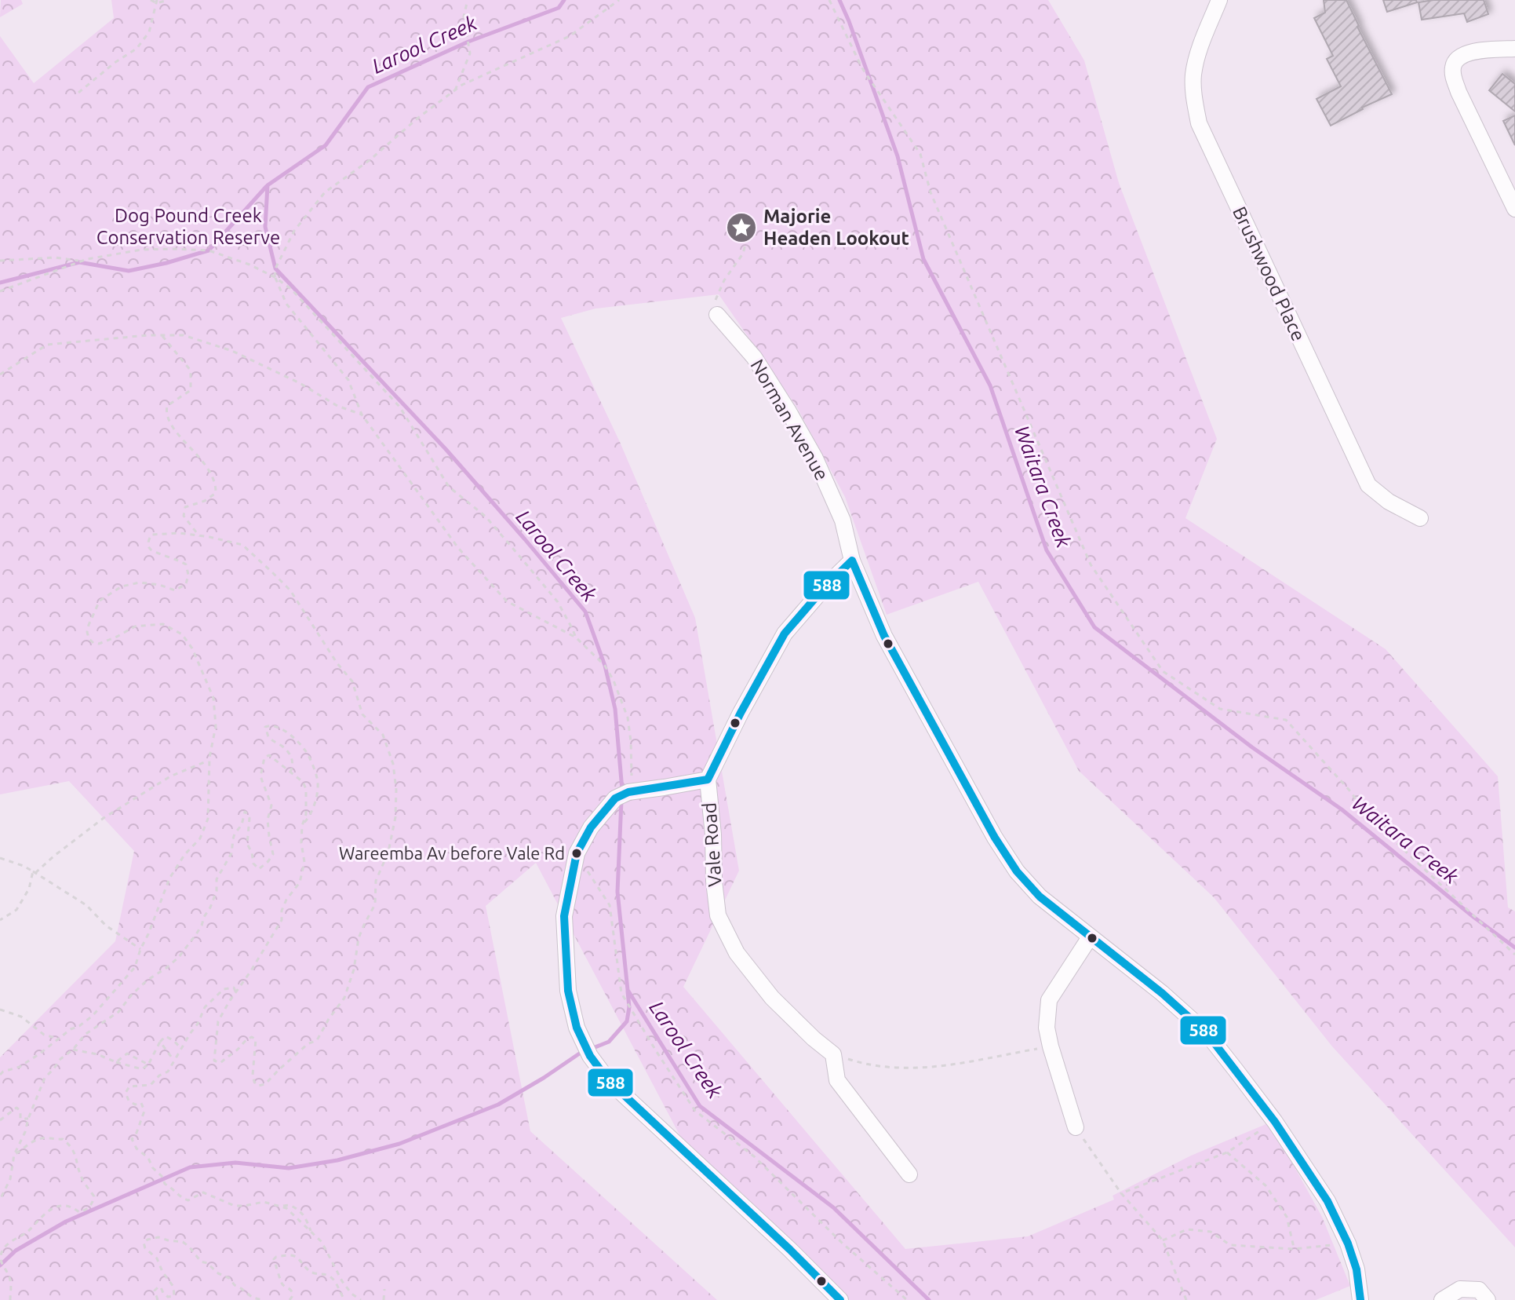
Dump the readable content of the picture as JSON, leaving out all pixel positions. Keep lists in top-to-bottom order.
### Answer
{
  "streets": {
    "street": ["Brushwood Place", "Norman Avenue", "Vale Road"]
  },
  "crossings": [
    ["Norman Avenue", "Vale Road"]
  ],
  "water": ["Larool Creek", "Waitara Creek"],
  "parks": ["Dog Pound Creek Conservation Reserve"],
  "places": {
    "place": ["Majorie Headen Lookout"],
    "other": ["Wareemba Av before Vale Rd"]
  },
  "lines": ["transit line 588"]
}
